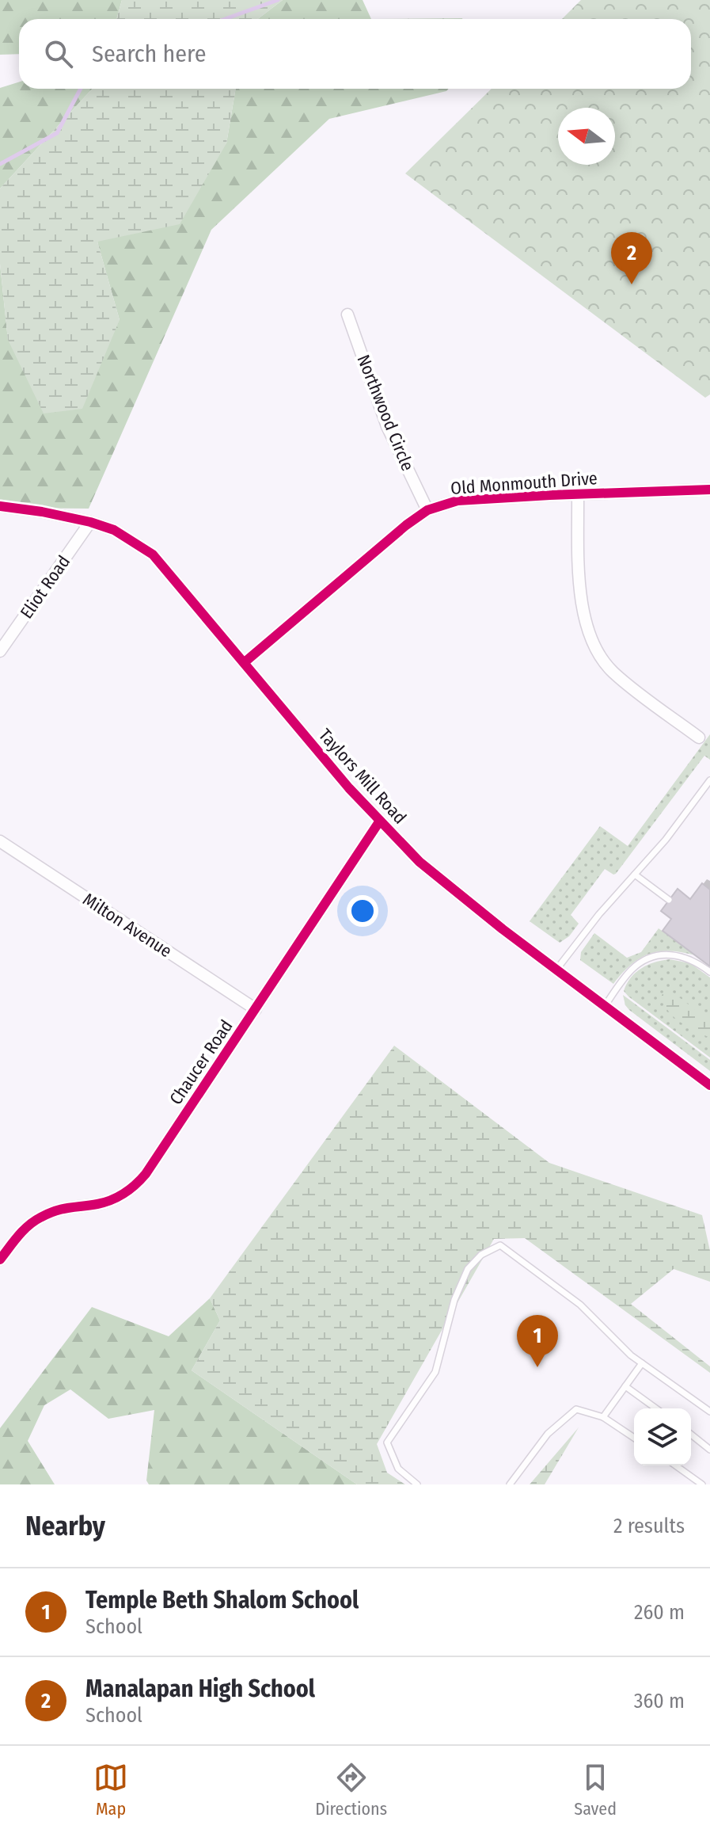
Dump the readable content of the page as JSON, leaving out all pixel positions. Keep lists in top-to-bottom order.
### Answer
{
  "streets": {
    "street": [
      "Northwood Circle",
      "Old Monmouth Drive",
      "Eliot Road",
      "Taylors Mill Road",
      "Milton Avenue",
      "Chaucer Road"
    ]
  },
  "crossings": [
    ["Northwood Circle", "Old Monmouth Drive"],
    ["Old Monmouth Drive", "Taylors Mill Road"],
    ["Eliot Road", "Taylors Mill Road"],
    ["Taylors Mill Road", "Chaucer Road"],
    ["Milton Avenue", "Chaucer Road"]
  ],
  "north": "left",
  "page": {
    "search": "Search here",
    "pins": ["2", "1"],
    "heading": ["Nearby", "2 results"],
    "list": [
      {
        "mark": "1",
        "name": "Temple Beth Shalom School",
        "note": "School",
        "value": "260 m"
      },
      {
        "mark": "2",
        "name": "Manalapan High School",
        "note": "School",
        "value": "360 m"
      }
    ],
    "nav": ["Map", "Directions", "Saved"]
  }
}
